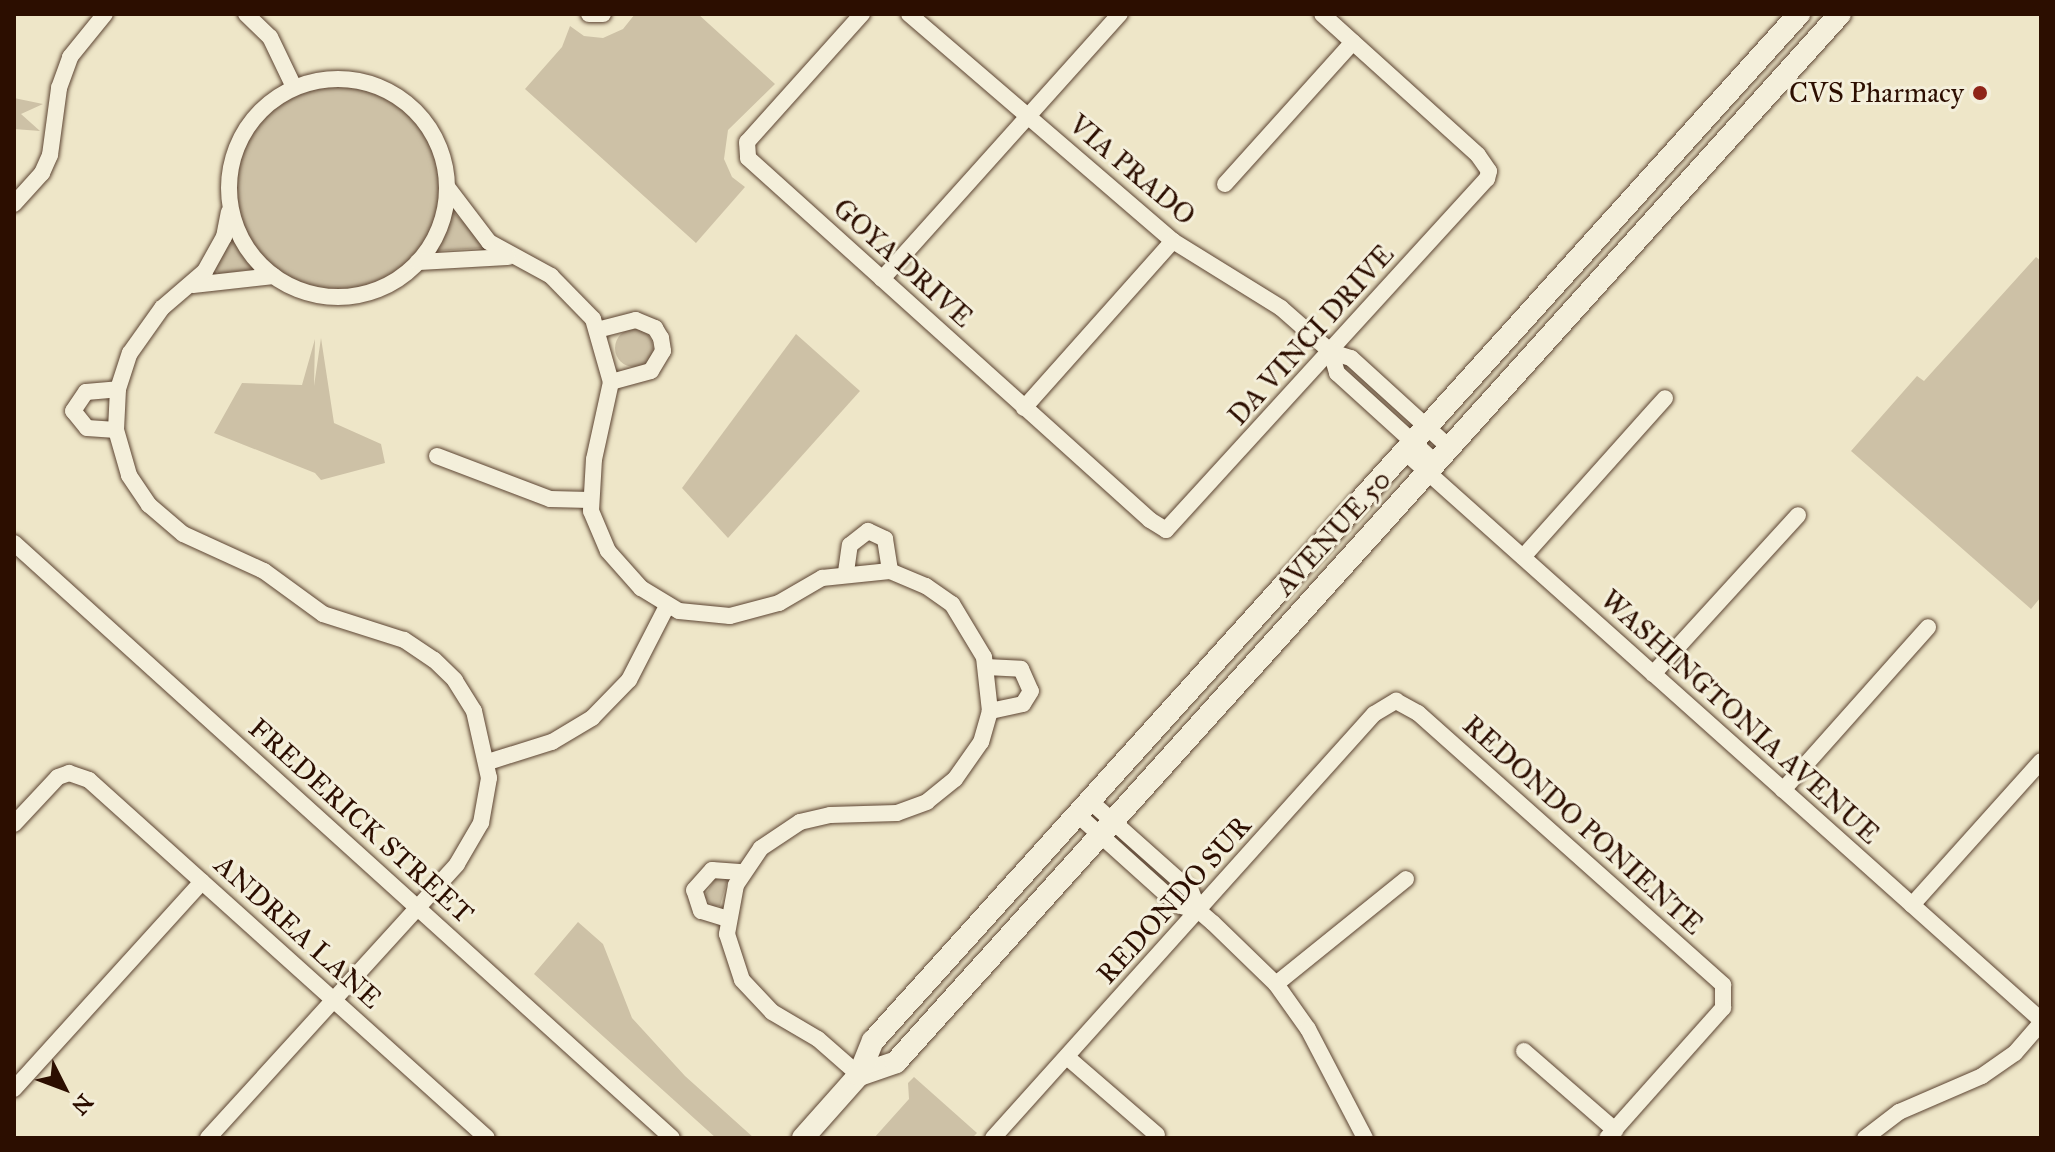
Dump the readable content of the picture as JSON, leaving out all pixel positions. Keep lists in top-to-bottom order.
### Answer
{
  "streets": {
    "main road": ["AVENUE 50"],
    "street": [
      "VIA PRADO",
      "GOYA DRIVE",
      "DA VINCI DRIVE",
      "WASHINGTONIA AVENUE",
      "FREDERICK STREET",
      "REDONDO PONIENTE",
      "REDONDO SUR",
      "ANDREA LANE"
    ]
  },
  "crossings": [
    ["VIA PRADO", "DA VINCI DRIVE"],
    ["VIA PRADO", "AVENUE 50"],
    ["VIA PRADO", "WASHINGTONIA AVENUE"],
    ["GOYA DRIVE", "DA VINCI DRIVE"],
    ["AVENUE 50", "WASHINGTONIA AVENUE"],
    ["REDONDO PONIENTE", "REDONDO SUR"]
  ],
  "places": ["CVS Pharmacy"],
  "north": "bottom right"
}
